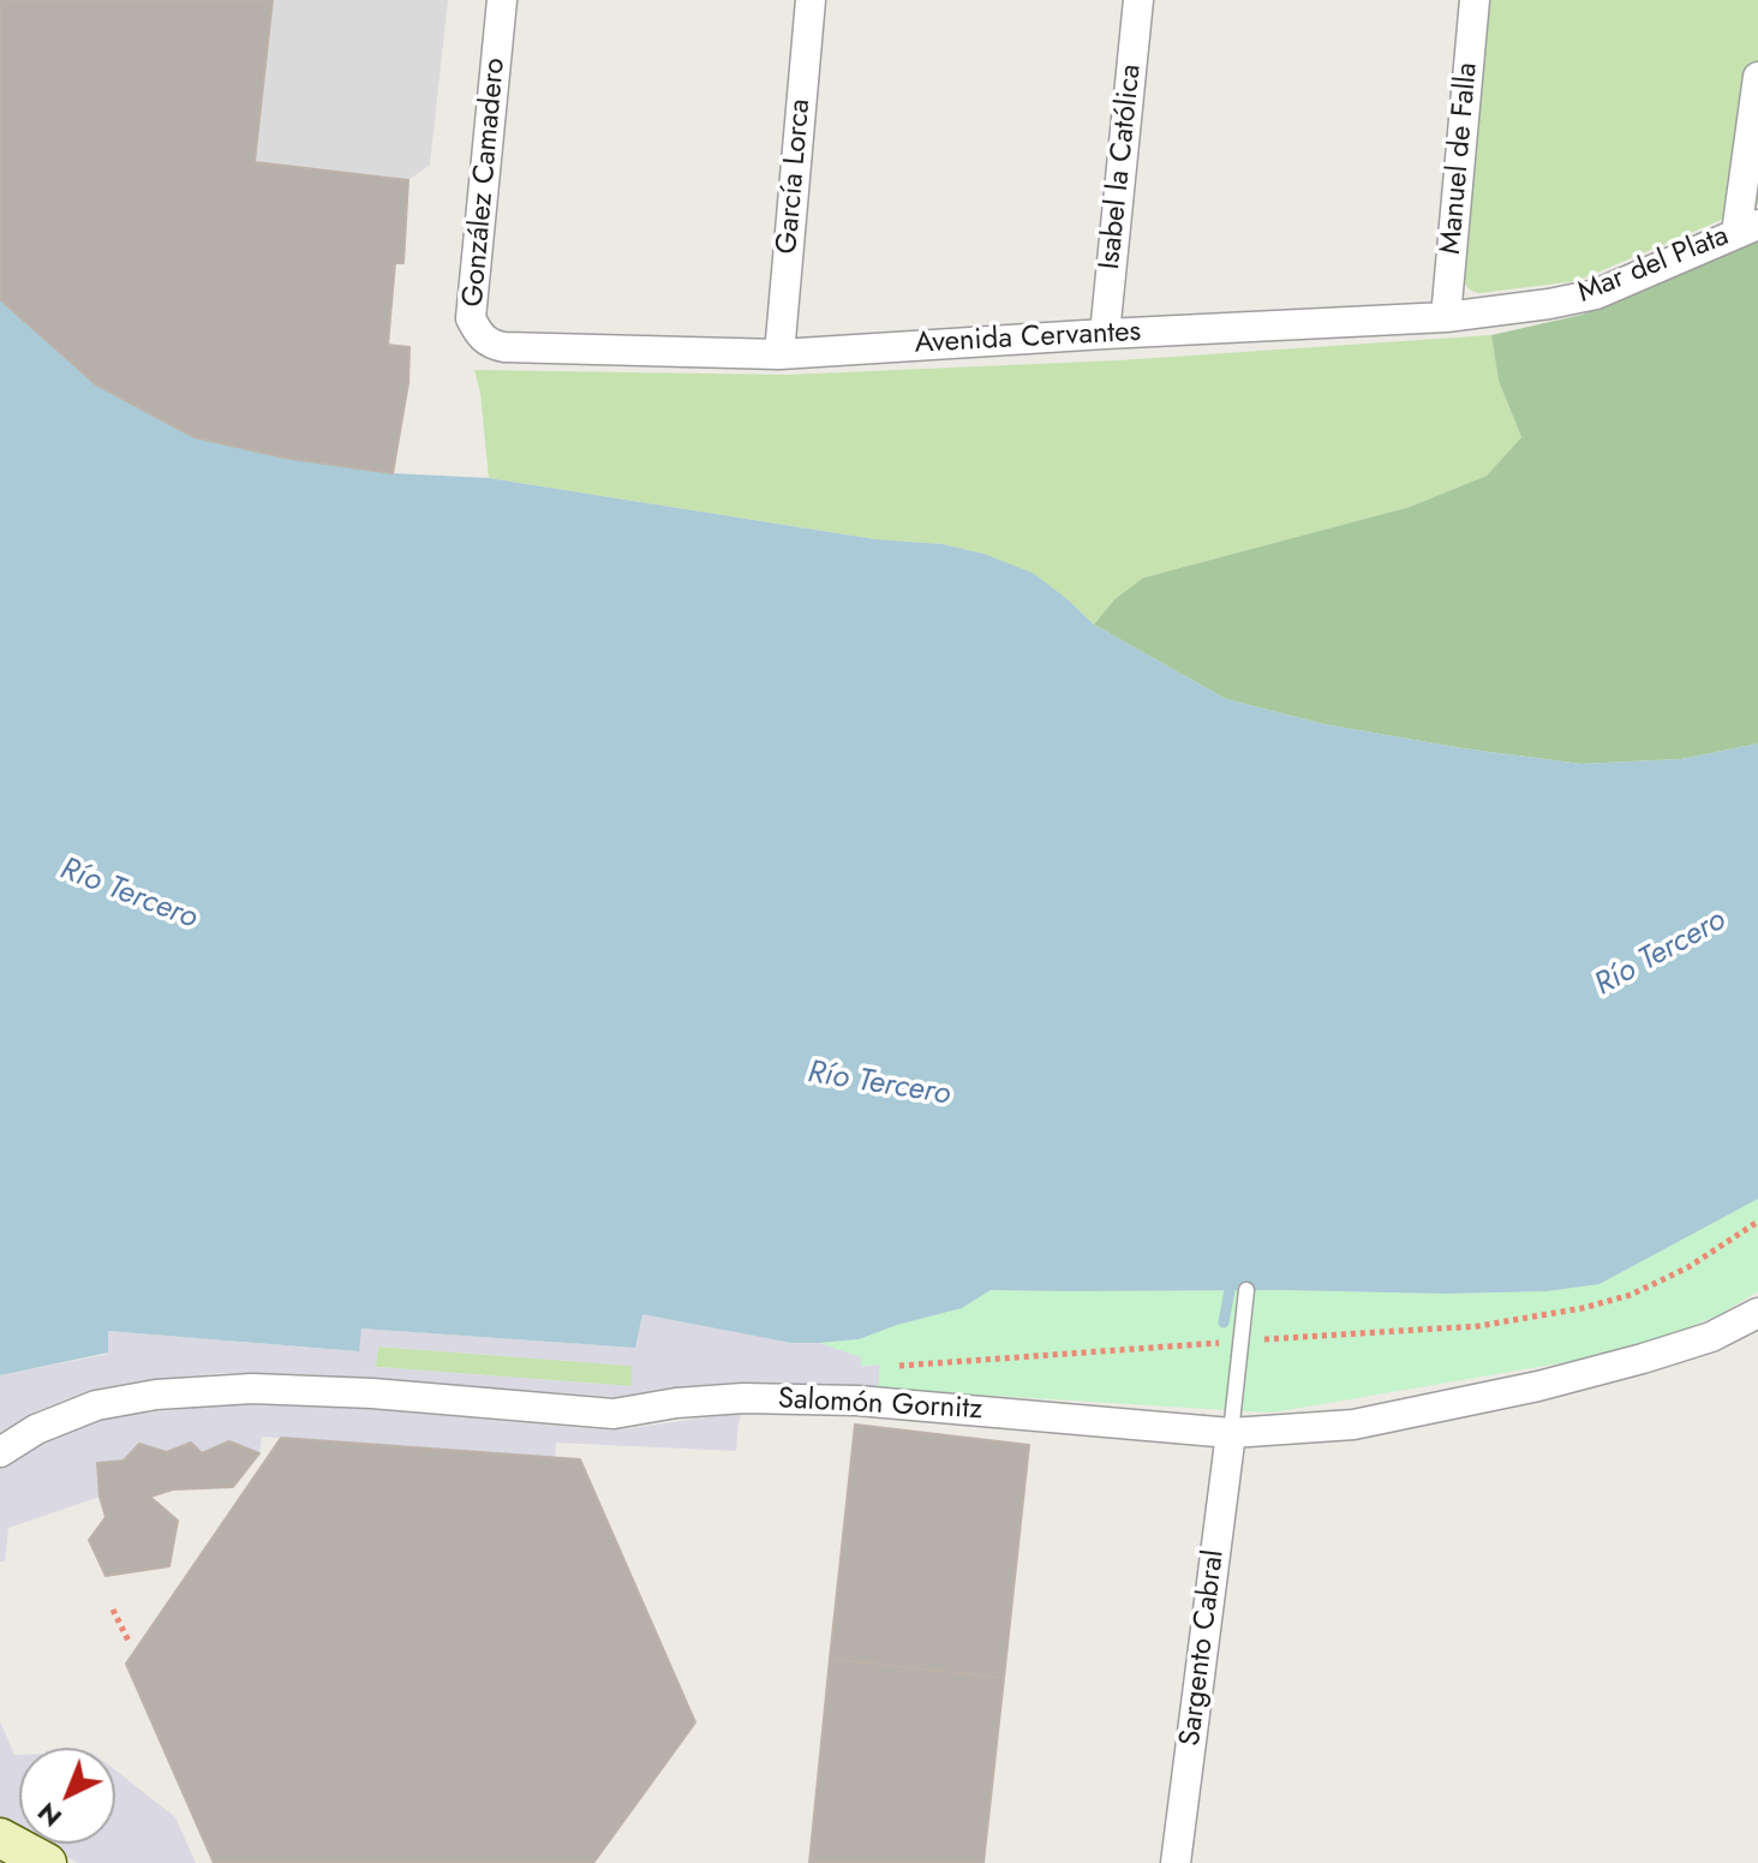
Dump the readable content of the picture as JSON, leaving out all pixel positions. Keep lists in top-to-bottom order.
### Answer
{
  "streets": {
    "street": [
      "Manuel de Falla",
      "Isabel la Católica",
      "García Lorca",
      "González Camadero",
      "Mar del Plata",
      "Avenida Cervantes",
      "Salomón Gornitz",
      "Sargento Cabral"
    ]
  },
  "crossings": [
    ["Manuel de Falla", "Avenida Cervantes"],
    ["Isabel la Católica", "Avenida Cervantes"],
    ["García Lorca", "Avenida Cervantes"],
    ["González Camadero", "Avenida Cervantes"],
    ["Mar del Plata", "Avenida Cervantes"],
    ["Salomón Gornitz", "Sargento Cabral"]
  ],
  "water": ["Río Tercero"],
  "north": "bottom left"
}
